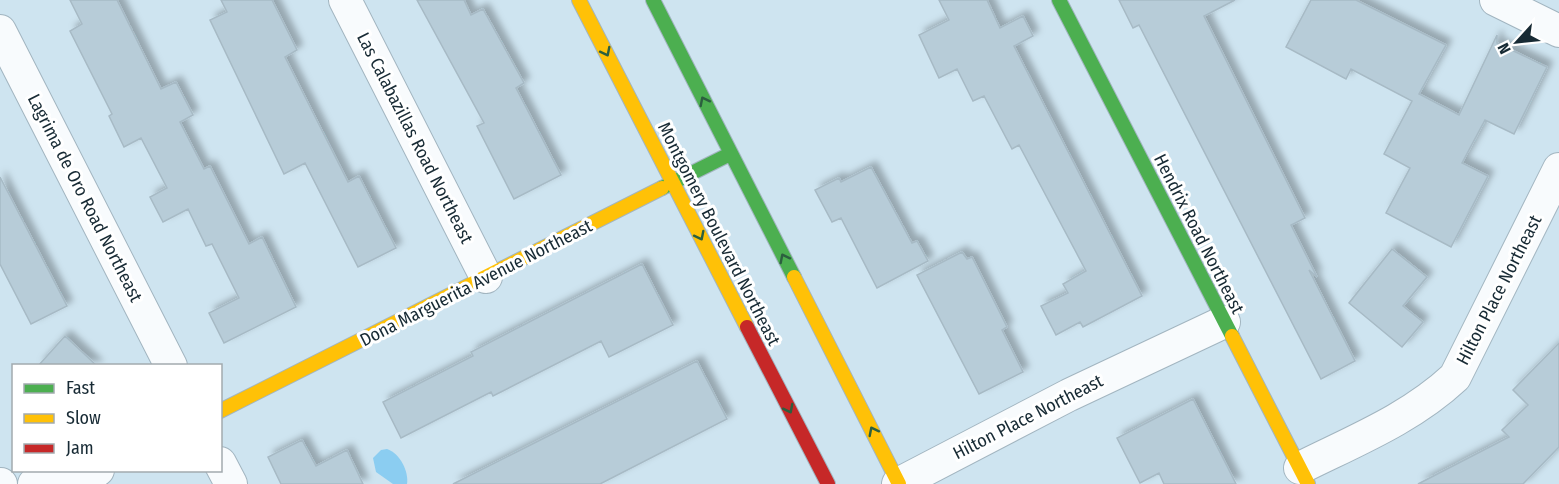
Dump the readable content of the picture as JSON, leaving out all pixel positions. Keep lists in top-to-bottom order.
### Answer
{
  "streets": {
    "street": [
      "Las Calabazillas Road Northeast",
      "Lagrima de Oro Road Northeast",
      "Montgomery Boulevard Northeast",
      "Hendrix Road Northeast",
      "Dona Marguerita Avenue Northeast",
      "Hilton Place Northeast"
    ]
  },
  "crossings": [
    ["Las Calabazillas Road Northeast", "Dona Marguerita Avenue Northeast"],
    ["Montgomery Boulevard Northeast", "Dona Marguerita Avenue Northeast"],
    ["Hendrix Road Northeast", "Hilton Place Northeast"]
  ],
  "legend": ["Fast", "Slow", "Jam"],
  "north": "bottom left"
}
